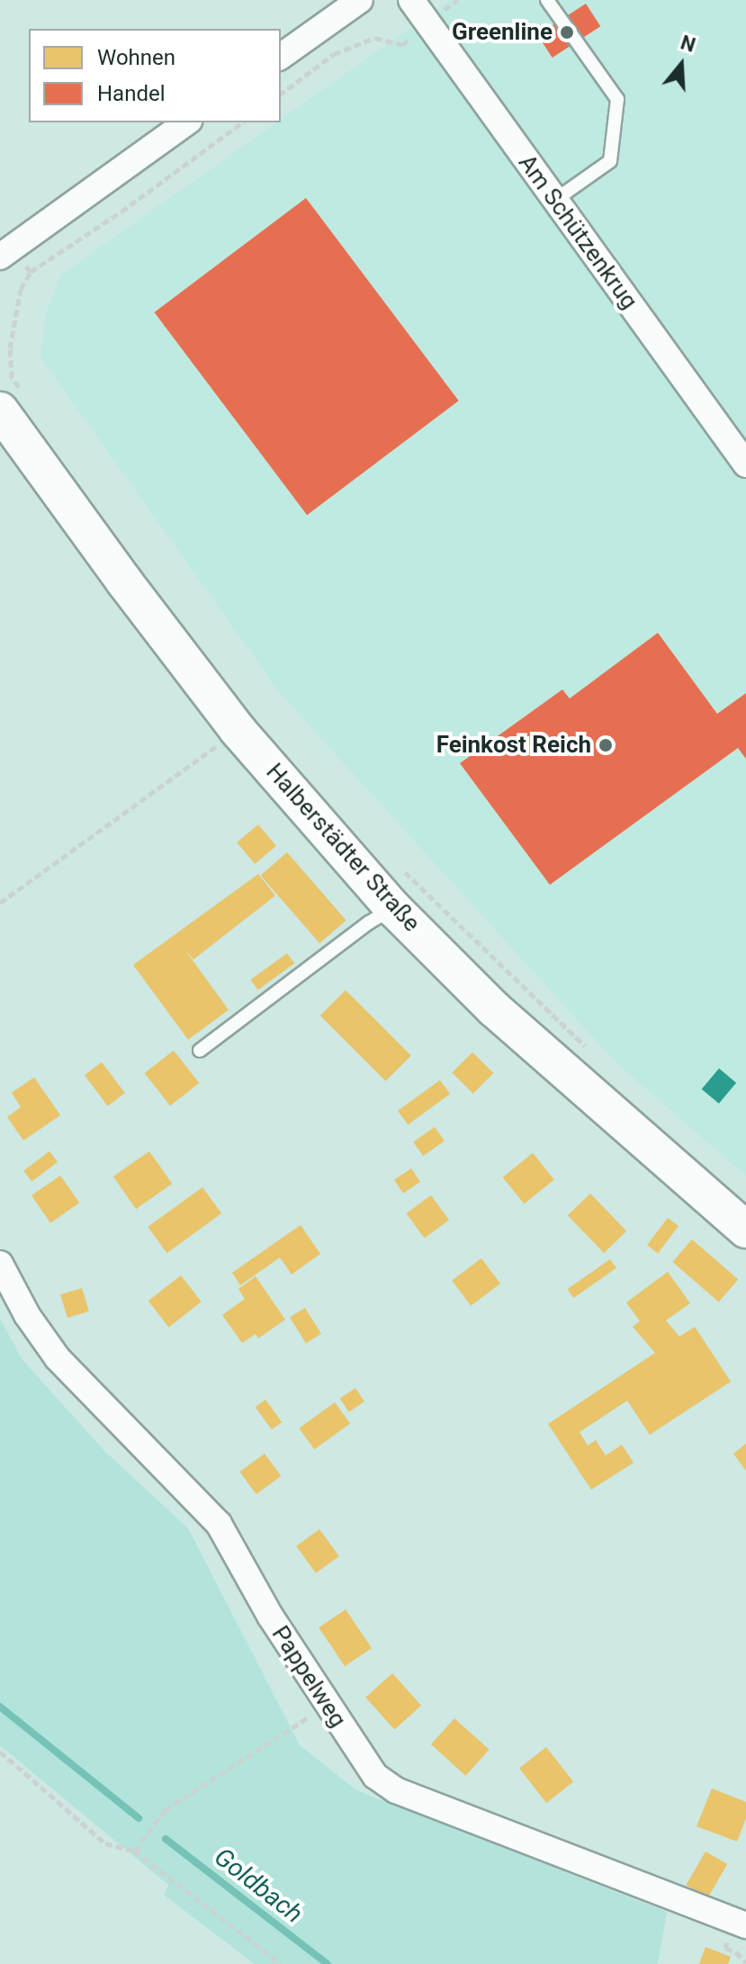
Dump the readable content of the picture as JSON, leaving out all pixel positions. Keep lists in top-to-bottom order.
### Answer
{
  "streets": {
    "main road": ["Halberstädter Straße"],
    "street": ["Am Schützenkrug", "Pappelweg"]
  },
  "water": ["Goldbach"],
  "places": ["Greenline", "Feinkost Reich"],
  "legend": ["Wohnen", "Handel"],
  "north": "top"
}
